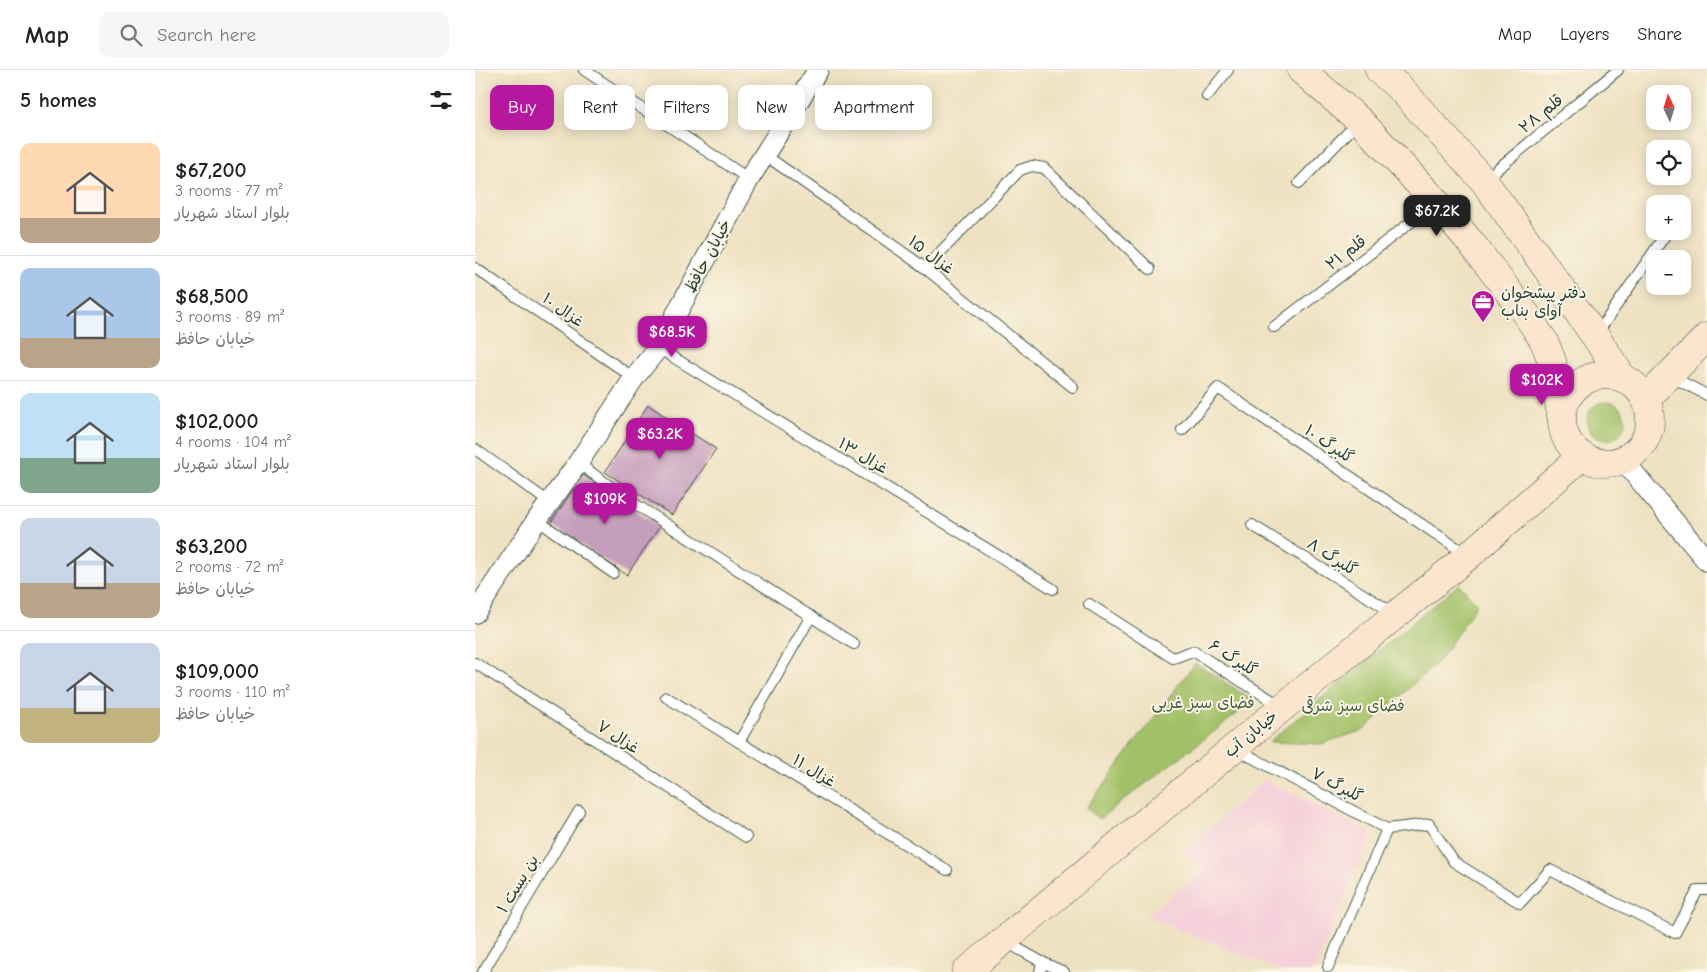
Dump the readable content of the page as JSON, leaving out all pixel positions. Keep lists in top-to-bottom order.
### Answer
{
  "streets": {
    "main road": ["خیابان آب"],
    "street": ["خیابان حافظ"],
    "lane": [
      "قلم ۲۸",
      "قلم ۲۱",
      "غزال ۱۵",
      "غزال ۱۰",
      "گلبرگ ۱۰",
      "غزال ۱۳",
      "گلبرگ ۸",
      "گلبرگ ۶",
      "غزال ۷",
      "غزال ۱۱",
      "گلبرگ ۷",
      "بن بست ۱"
    ]
  },
  "crossings": [
    ["غزال ۱۵", "خیابان حافظ"],
    ["خیابان حافظ", "غزال ۱۰"],
    ["خیابان حافظ", "غزال ۱۳"],
    ["گلبرگ ۱۰", "خیابان آب"],
    ["گلبرگ ۸", "خیابان آب"],
    ["گلبرگ ۶", "خیابان آب"],
    ["خیابان آب", "گلبرگ ۷"]
  ],
  "parks": ["فضای سبز غربی", "فضای سبز شرقی"],
  "places": {
    "office": ["دفتر پیشخوان آوای بناب"]
  },
  "north": "top",
  "page": {
    "header": "Map",
    "search": "Search here",
    "nav": ["Map", "Layers", "Share"],
    "heading": "5 homes",
    "map_buttons": ["+", "−"],
    "chip": [
      "Buy",
      "Rent",
      "Filters",
      "New",
      "Apartment"
    ],
    "list": [
      {
        "name": "$67,200",
        "note": "3 rooms · 77 m² · بلوار استاد شهریار"
      },
      {
        "name": "$68,500",
        "note": "3 rooms · 89 m² · خیابان حافظ"
      },
      {
        "name": "$102,000",
        "note": "4 rooms · 104 m² · بلوار استاد شهریار"
      },
      {
        "name": "$63,200",
        "note": "2 rooms · 72 m² · خیابان حافظ"
      },
      {
        "name": "$109,000",
        "note": "3 rooms · 110 m² · خیابان حافظ"
      }
    ],
    "price": [
      "$67.2K",
      "$68.5K",
      "$102K",
      "$63.2K",
      "$109K"
    ]
  }
}
